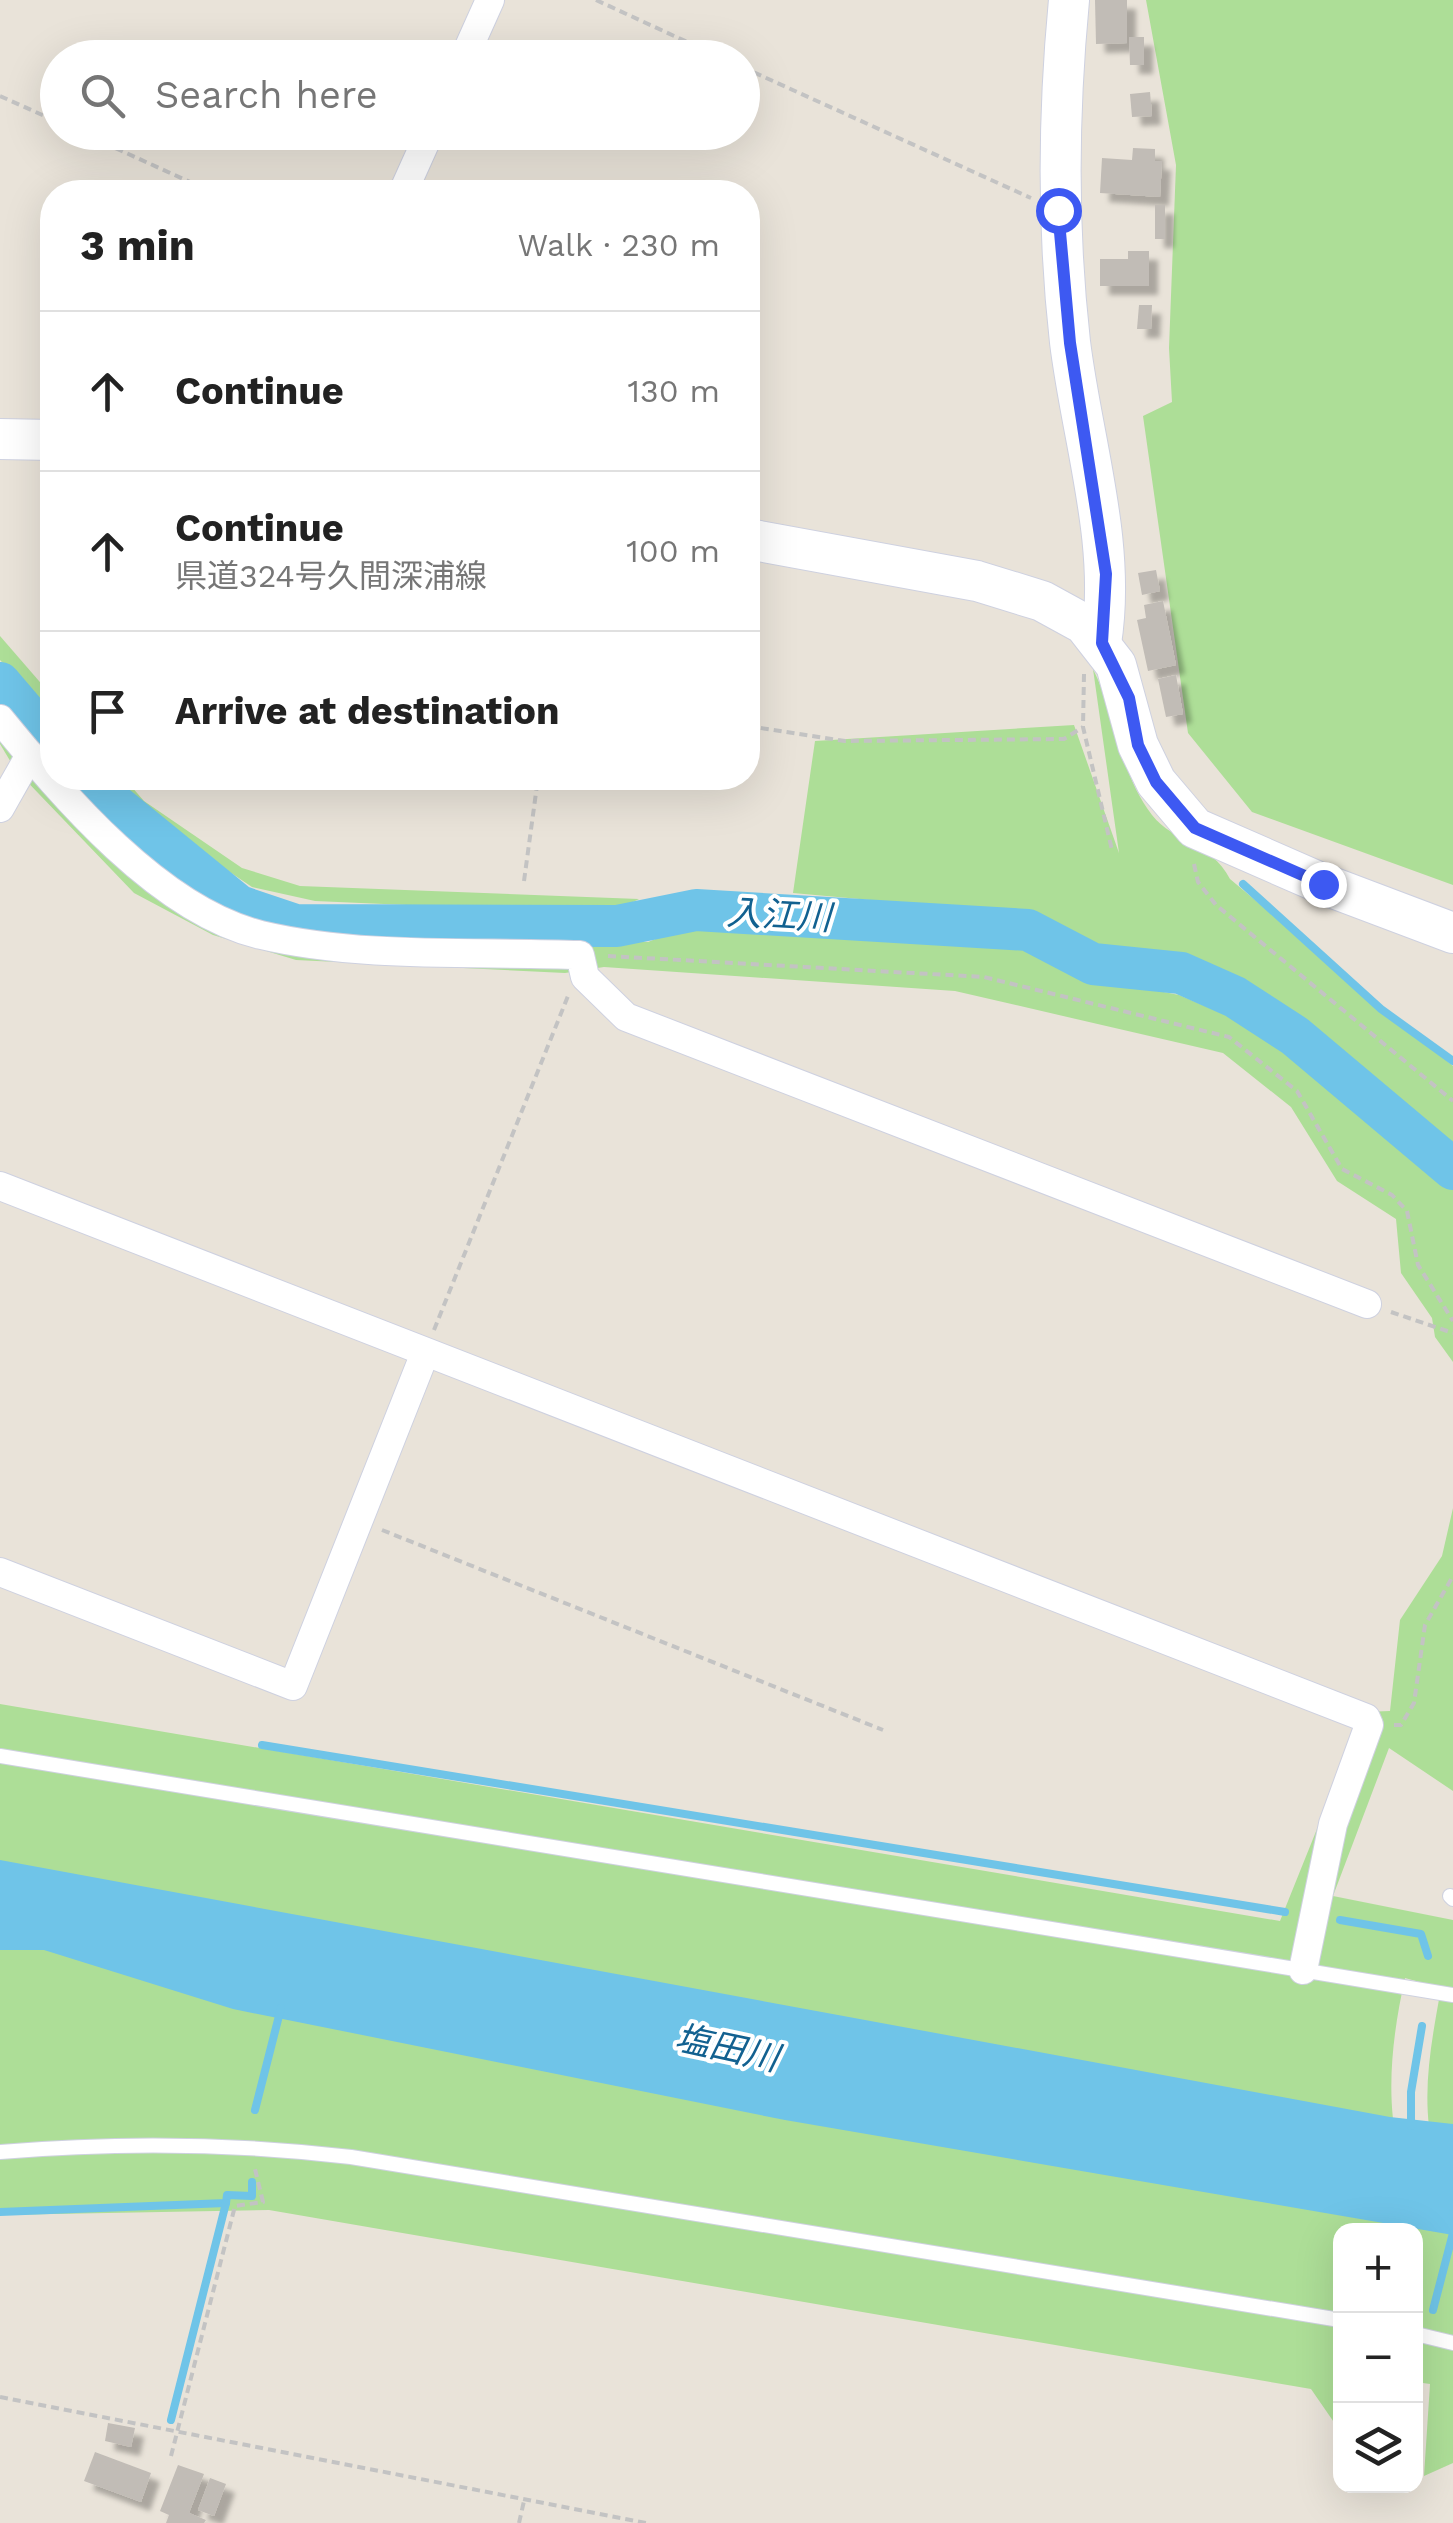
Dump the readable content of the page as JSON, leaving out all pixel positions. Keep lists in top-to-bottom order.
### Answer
{
  "water": ["入江川", "塩田川"],
  "page": {
    "search": "Search here",
    "heading": ["3 min", "Walk · 230 m"],
    "list": [
      ["Continue", "130 m"],
      ["Continue", "県道324号久間深浦線", "100 m"],
      "Arrive at destination"
    ],
    "map_buttons": ["+", "−"]
  }
}
